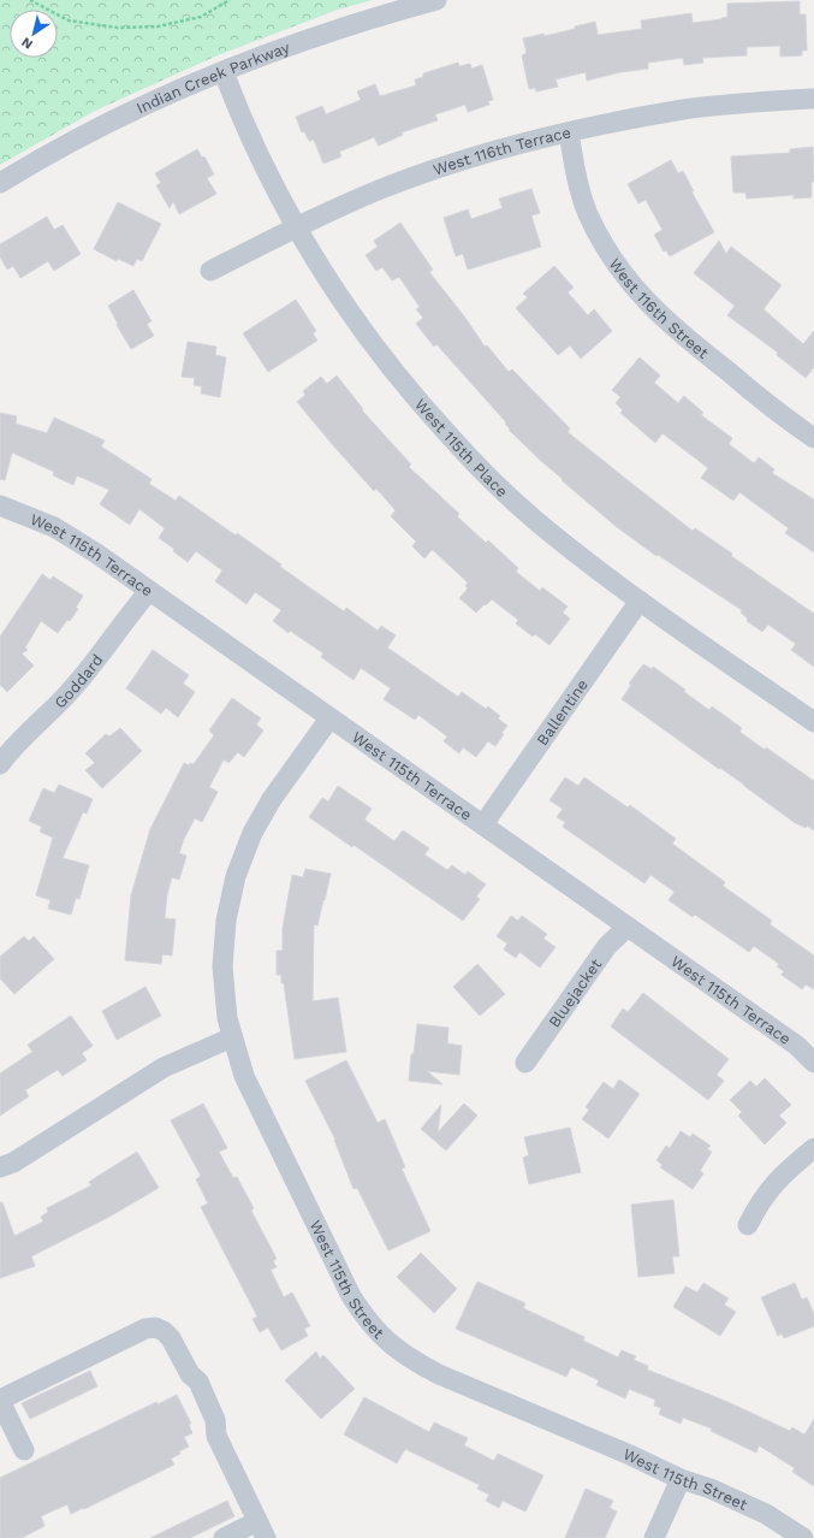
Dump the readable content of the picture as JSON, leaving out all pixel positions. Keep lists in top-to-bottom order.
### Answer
{
  "streets": {
    "street": [
      "Indian Creek Parkway",
      "West 116th Terrace",
      "West 116th Street",
      "West 115th Place",
      "West 115th Terrace",
      "Goddard",
      "Ballentine",
      "Bluejacket",
      "West 115th Street"
    ]
  },
  "crossings": [
    ["Indian Creek Parkway", "West 115th Place"],
    ["West 116th Terrace", "West 116th Street"],
    ["West 116th Terrace", "West 115th Place"],
    ["West 115th Place", "Ballentine"],
    ["West 115th Terrace", "Goddard"],
    ["West 115th Terrace", "Ballentine"],
    ["West 115th Terrace", "Bluejacket"],
    ["West 115th Terrace", "West 115th Street"]
  ],
  "north": "bottom left"
}
